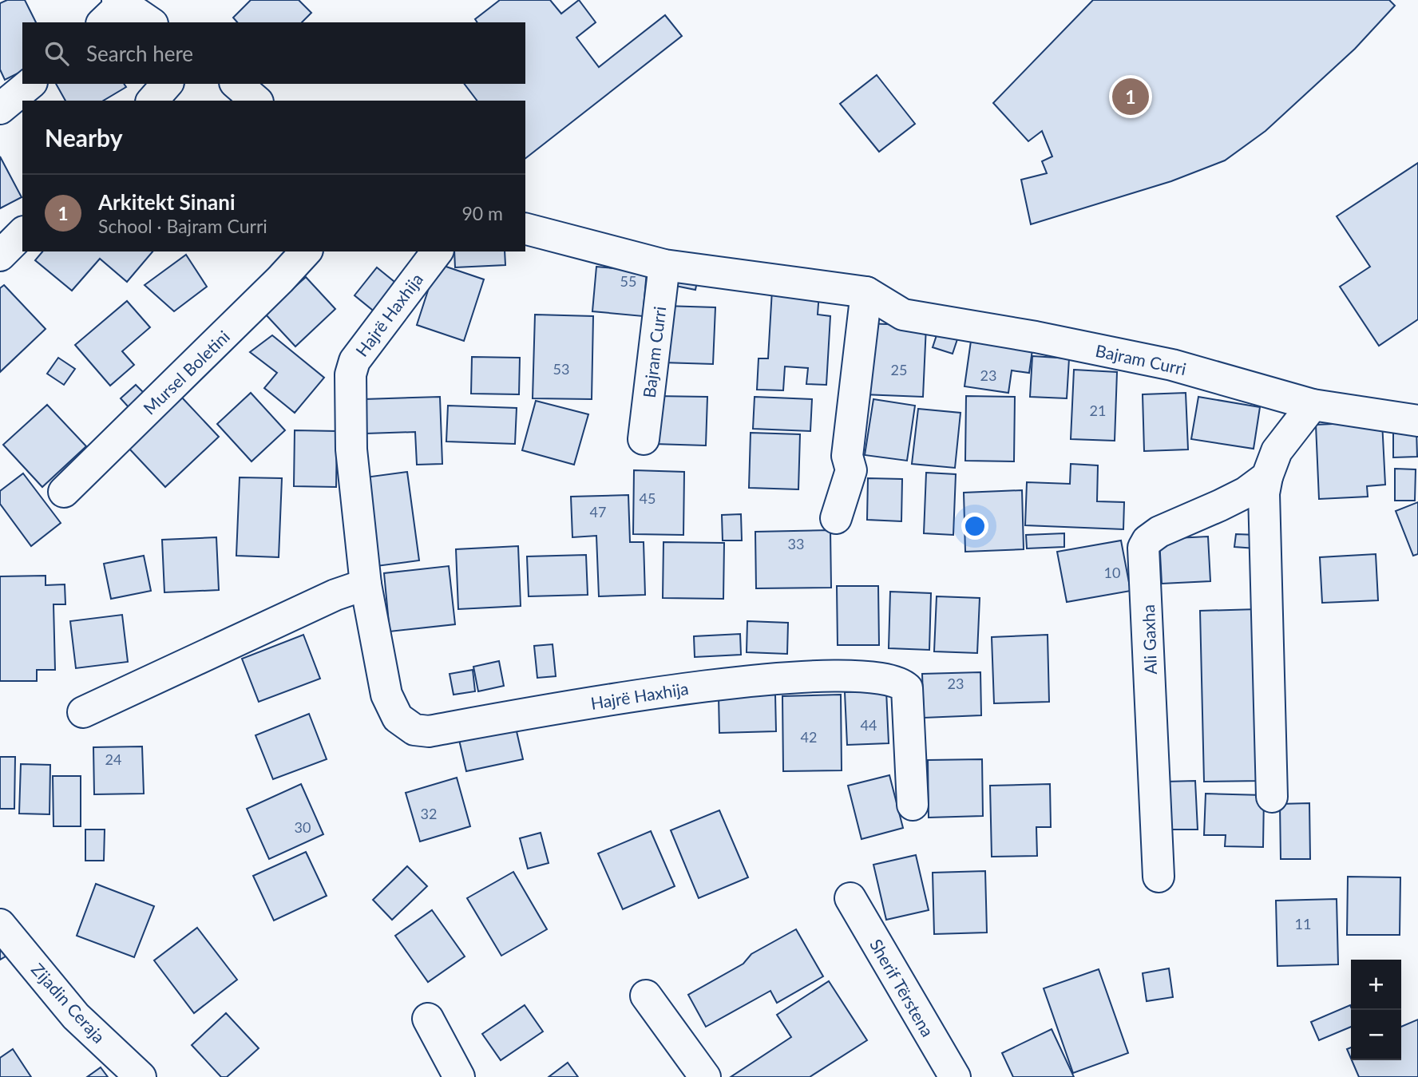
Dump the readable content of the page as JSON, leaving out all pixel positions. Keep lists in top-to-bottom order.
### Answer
{
  "streets": {
    "street": [
      "Hajrë Haxhija",
      "Bajram Curri",
      "Mursel Boletini",
      "Ali Gaxha",
      "Sherif Tërstena",
      "Zijadin Ceraja"
    ]
  },
  "house_numbers": [
    "55",
    "53",
    "25",
    "23",
    "21",
    "45",
    "47",
    "33",
    "10",
    "23",
    "44",
    "42",
    "24",
    "32",
    "30",
    "11"
  ],
  "page": {
    "search": "Search here",
    "pins": "1",
    "heading": "Nearby",
    "list": [
      {
        "mark": "1",
        "name": "Arkitekt Sinani",
        "note": "School · Bajram Curri",
        "value": "90 m"
      }
    ],
    "map_buttons": ["+", "−"]
  }
}
